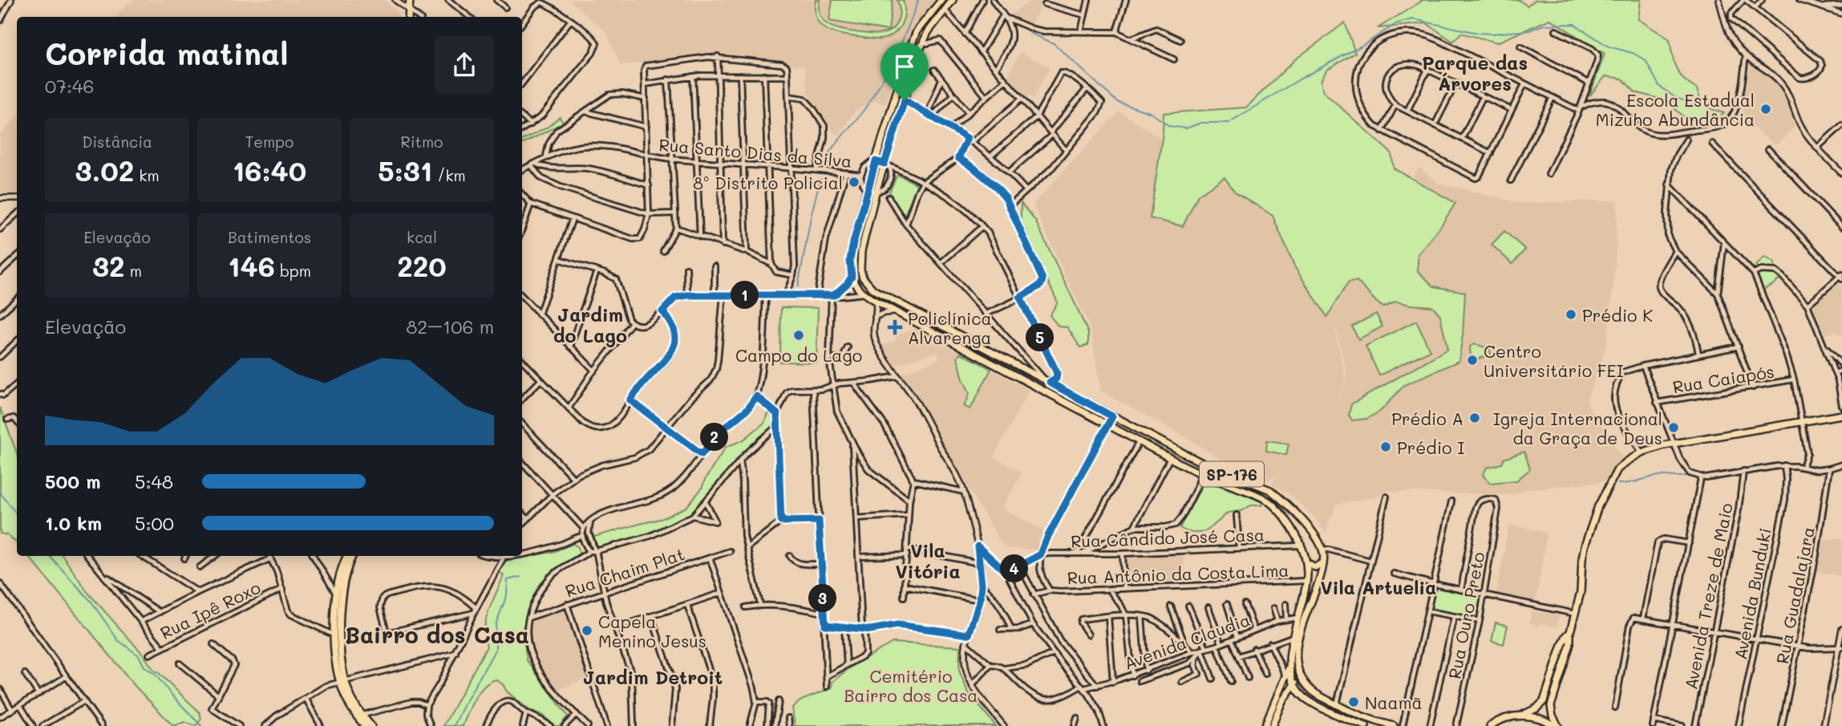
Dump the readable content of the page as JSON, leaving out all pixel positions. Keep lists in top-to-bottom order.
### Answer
{
  "streets": {
    "main road": ["SP-176"],
    "street": [
      "Rua Santo Dias da Silva",
      "Rua Caiapós",
      "Rua Cândido José Casa",
      "Rua Chaim Plat",
      "Rua Antônio da Costa Lima",
      "Avenida Bunduki",
      "Rua Guadalajara",
      "Avenida Treze de Maio",
      "Rua Ipê Roxo",
      "Rua Ouro Preto",
      "Avenida Claudia"
    ]
  },
  "crossings": [
    ["SP-176", "Rua Cândido José Casa"],
    ["SP-176", "Rua Antônio da Costa Lima"],
    ["SP-176", "Avenida Claudia"]
  ],
  "districts": [
    "Parque das Árvores",
    "Jardim do Lago",
    "Vila Vitória",
    "Vila Artuelia",
    "Bairro dos Casa",
    "Jardim Detroit"
  ],
  "parks": ["Cemitério Bairro dos Casa"],
  "places": {
    "other": [
      "Escola Estadual Mizuho Abundância",
      "8º Distrito Policial",
      "Prédio K",
      "Campo do Lago",
      "Centro Universitário FEI",
      "Prédio A",
      "Igreja Internacional da Graça de Deus",
      "Prédio I",
      "Capela Menino Jesus",
      "Naamã"
    ],
    "health": ["Policlínica Alvarenga"]
  },
  "page": {
    "heading": ["Corrida matinal", "07:46"],
    "stats": [
      ["Distância", "3.02 km"],
      ["Tempo", "16:40"],
      ["Ritmo", "5:31 /km"],
      ["Elevação", "32 m"],
      ["Batimentos", "146 bpm"],
      ["kcal", "220"]
    ],
    "pins": [
      "1",
      "5",
      "2",
      "4",
      "3"
    ],
    "chart": ["Elevação", "82–106 m"],
    "list": [
      {
        "name": "500 m",
        "note": "5:48"
      },
      {
        "name": "1.0 km",
        "note": "5:00"
      }
    ]
  }
}
